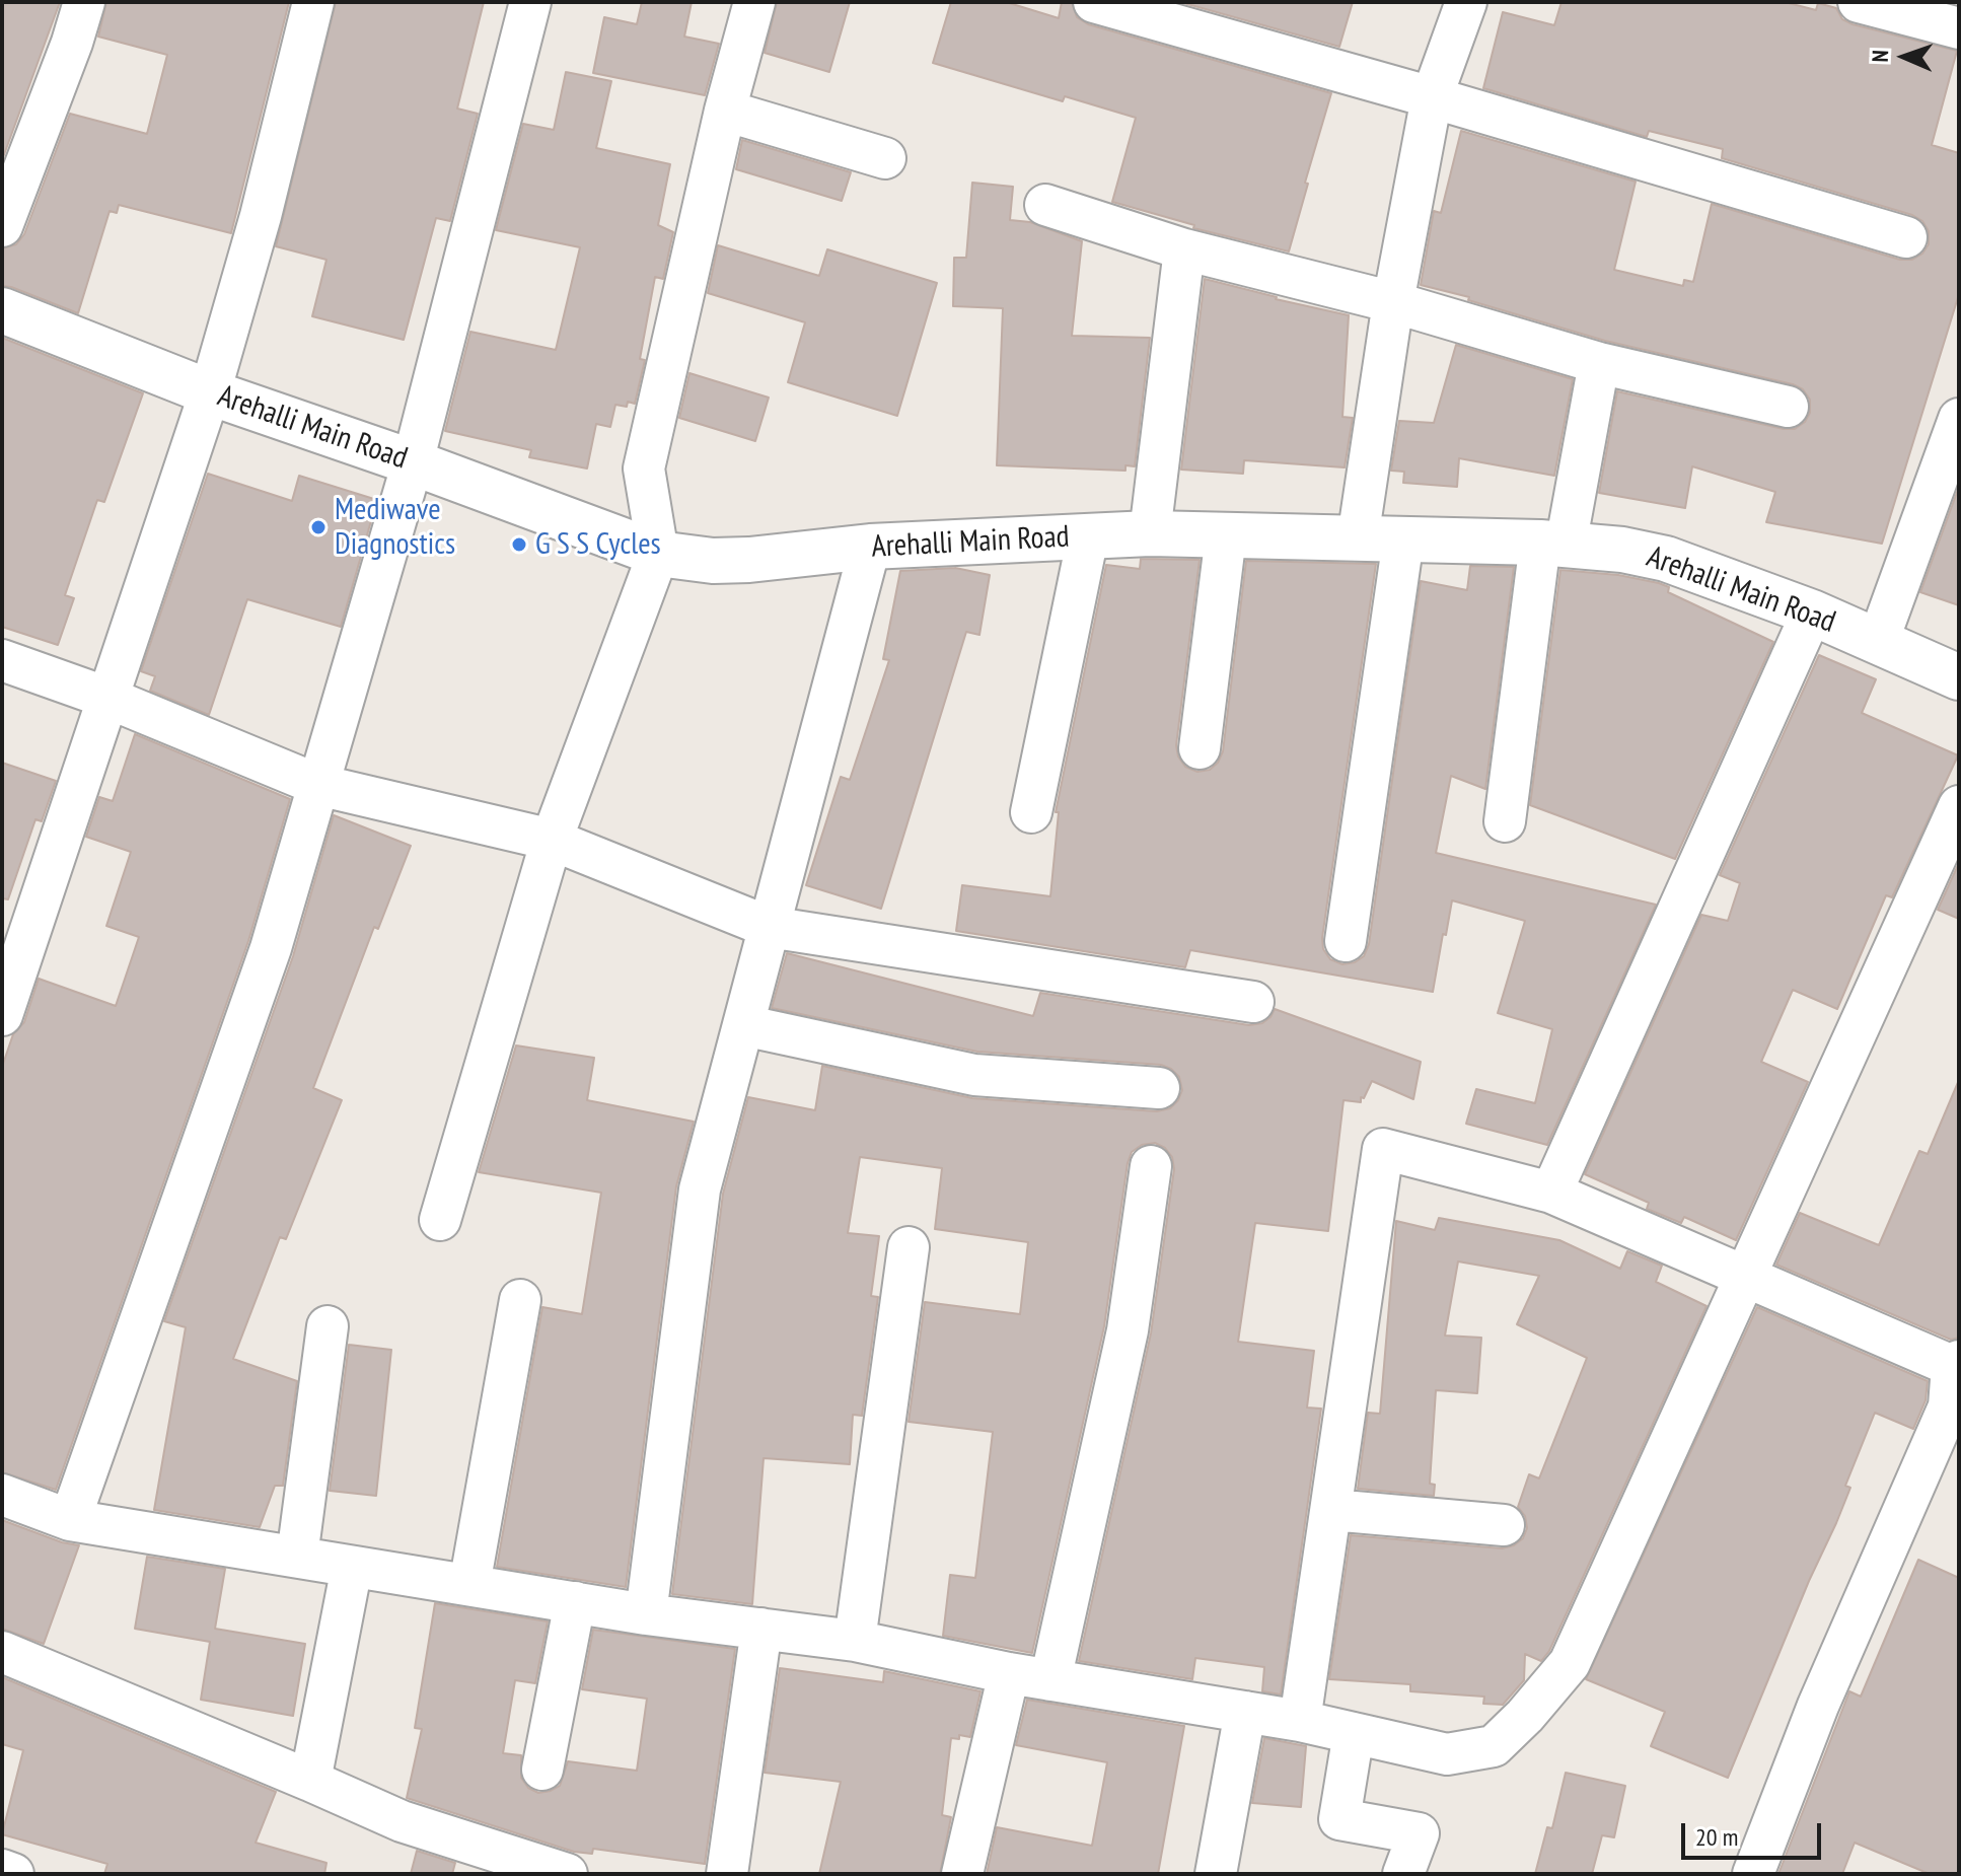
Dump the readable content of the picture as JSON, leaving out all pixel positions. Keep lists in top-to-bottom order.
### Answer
{
  "streets": {
    "street": ["Arehalli Main Road"]
  },
  "places": ["Mediwave Diagnostics", "G S S Cycles"],
  "scale_bar": "20 m",
  "north": "left"
}
